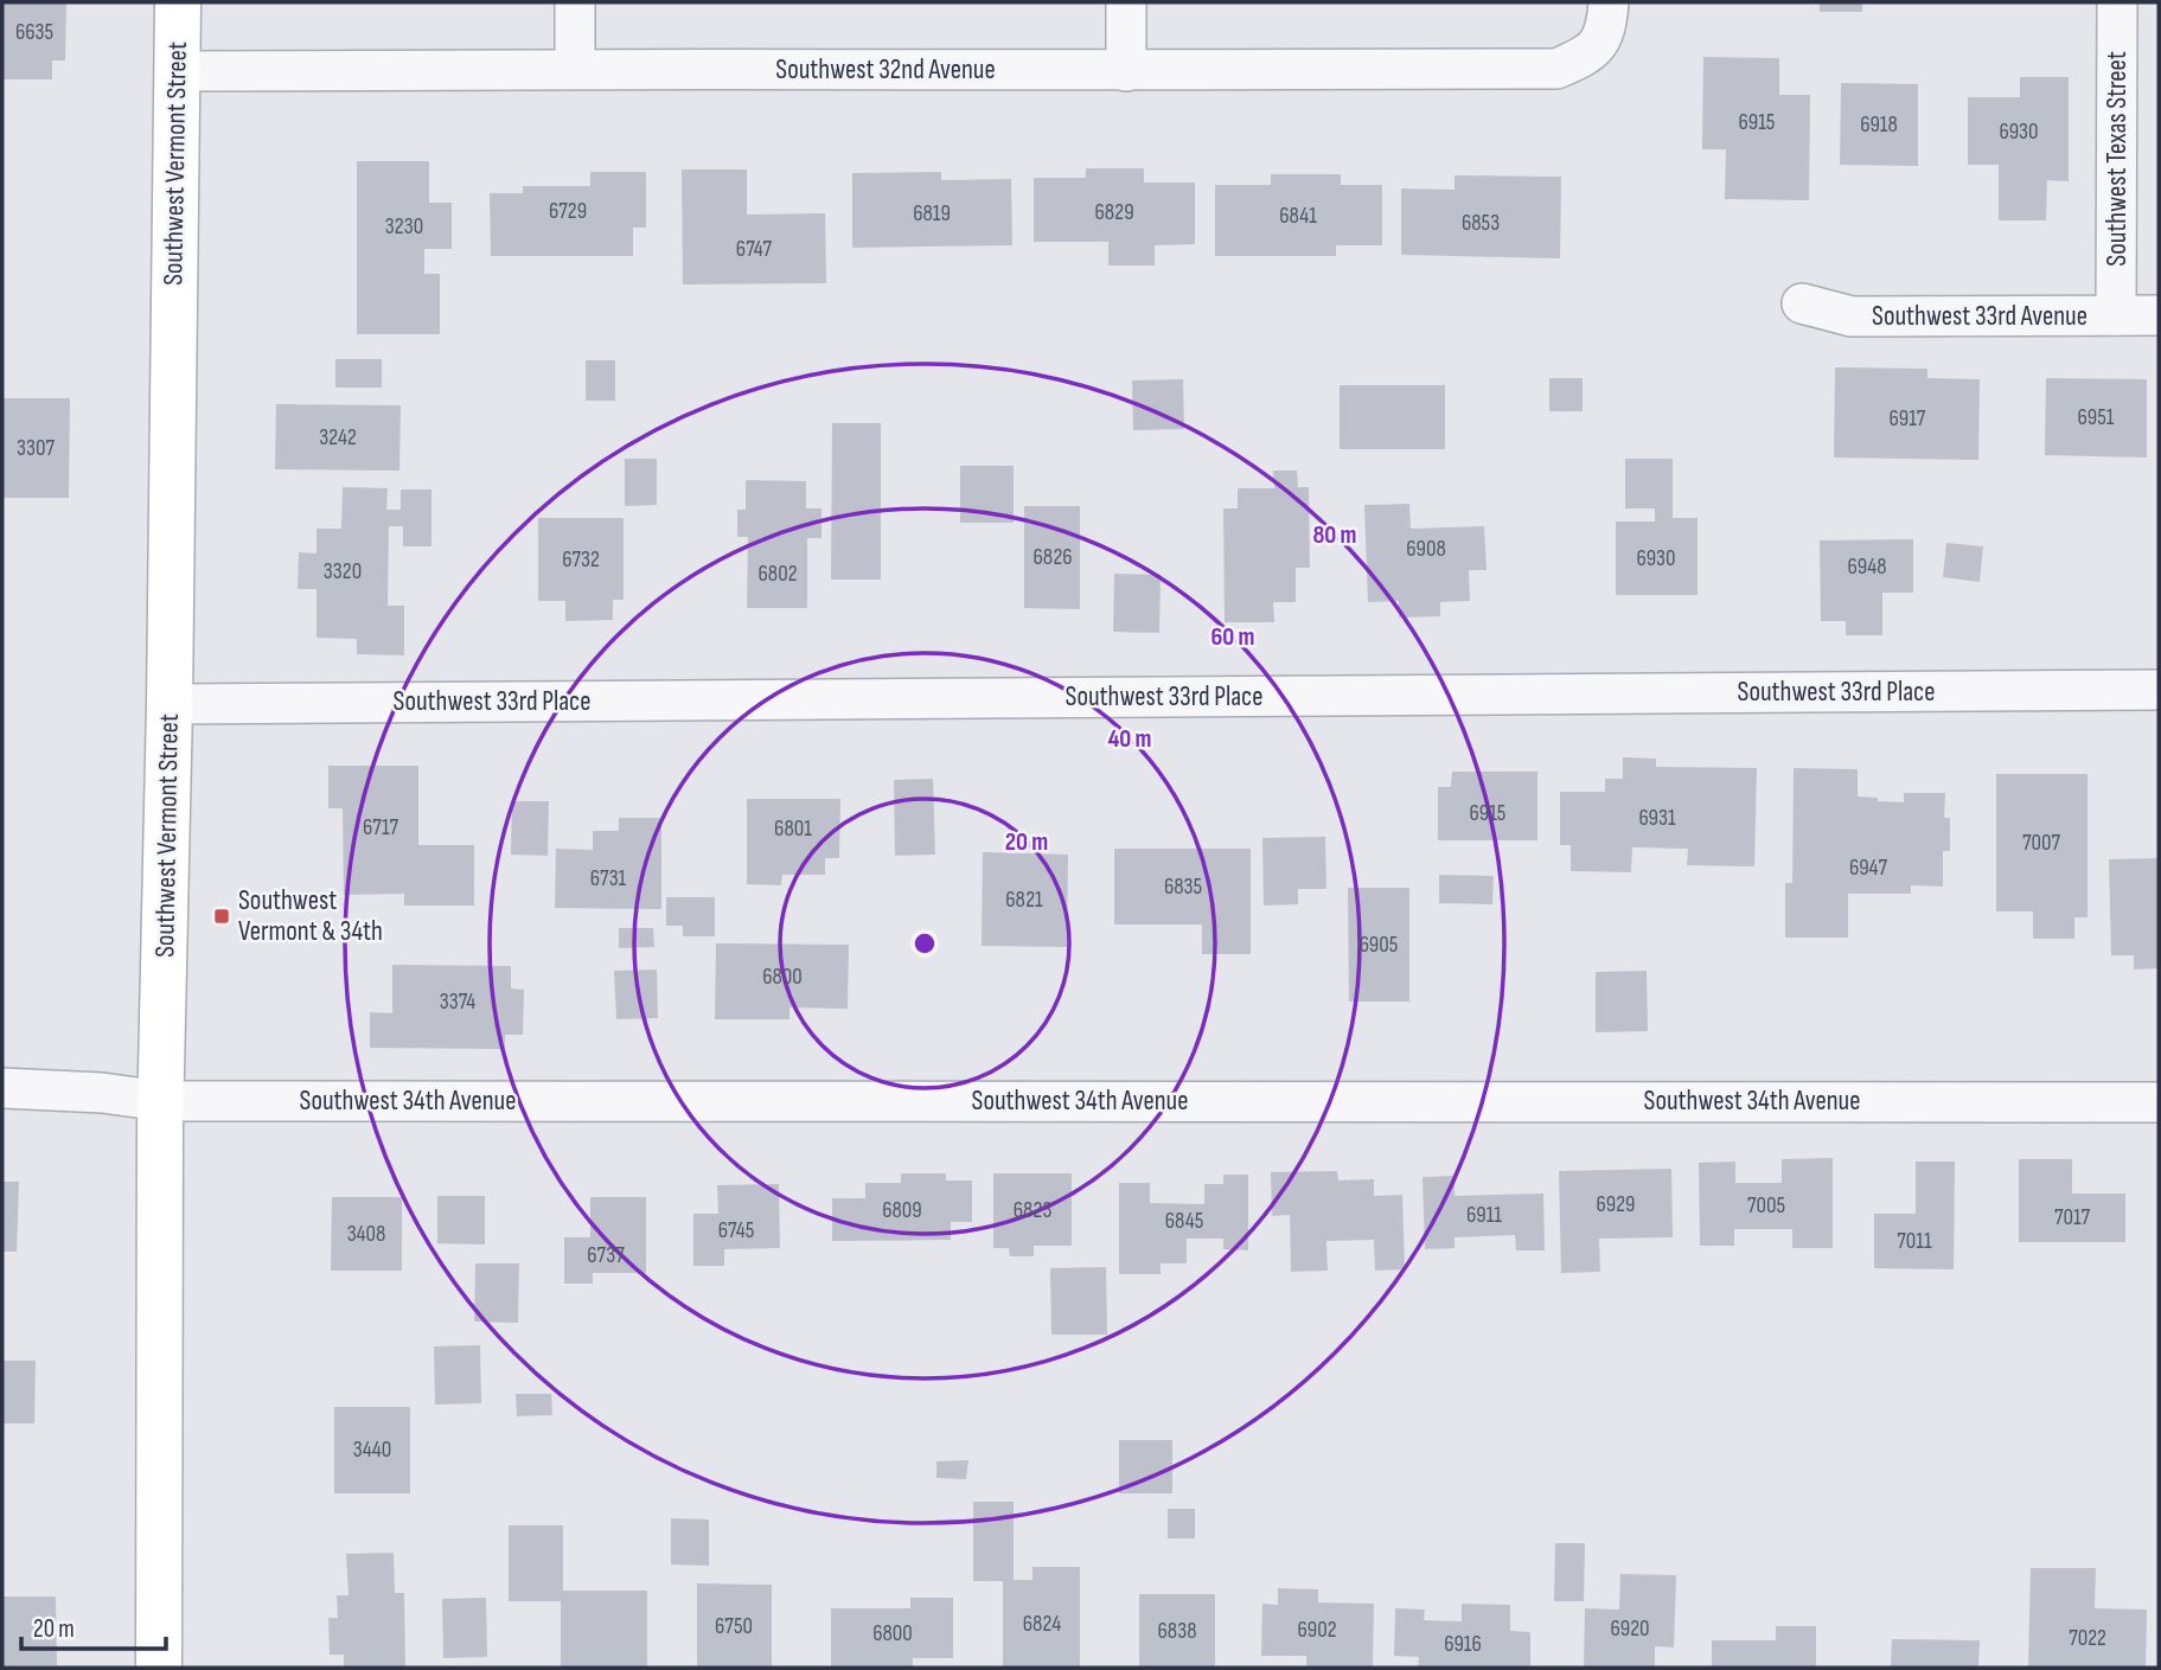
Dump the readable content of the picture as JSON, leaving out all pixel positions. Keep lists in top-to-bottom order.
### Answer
{
  "streets": {
    "main road": ["Southwest Vermont Street"],
    "street": [
      "Southwest 32nd Avenue",
      "Southwest Texas Street",
      "Southwest 33rd Avenue",
      "Southwest 33rd Place",
      "Southwest 34th Avenue"
    ]
  },
  "crossings": [
    ["Southwest 32nd Avenue", "Southwest Vermont Street"],
    ["Southwest Texas Street", "Southwest 33rd Avenue"],
    ["Southwest Vermont Street", "Southwest 33rd Place"],
    ["Southwest Vermont Street", "Southwest 34th Avenue"]
  ],
  "places": {
    "transit": ["Southwest Vermont & 34th"]
  },
  "house_numbers": [
    "6635",
    "6915",
    "6918",
    "6930",
    "6729",
    "6829",
    "6819",
    "6841",
    "6853",
    "3230",
    "6747",
    "6951",
    "6917",
    "3242",
    "3307",
    "6908",
    "6826",
    "6930",
    "6732",
    "6948",
    "3320",
    "6802",
    "6915",
    "6931",
    "6717",
    "6801",
    "7007",
    "6947",
    "6731",
    "6835",
    "6821",
    "6905",
    "6800",
    "3374",
    "6929",
    "7005",
    "6809",
    "6823",
    "6911",
    "7017",
    "6845",
    "6745",
    "3408",
    "7011",
    "6737",
    "3440",
    "6824",
    "6750",
    "6920",
    "6902",
    "6838",
    "6800",
    "7022",
    "6916"
  ],
  "scale_bar": "20 m",
  "rings": [
    "80 m",
    "60 m",
    "40 m",
    "20 m"
  ]
}
